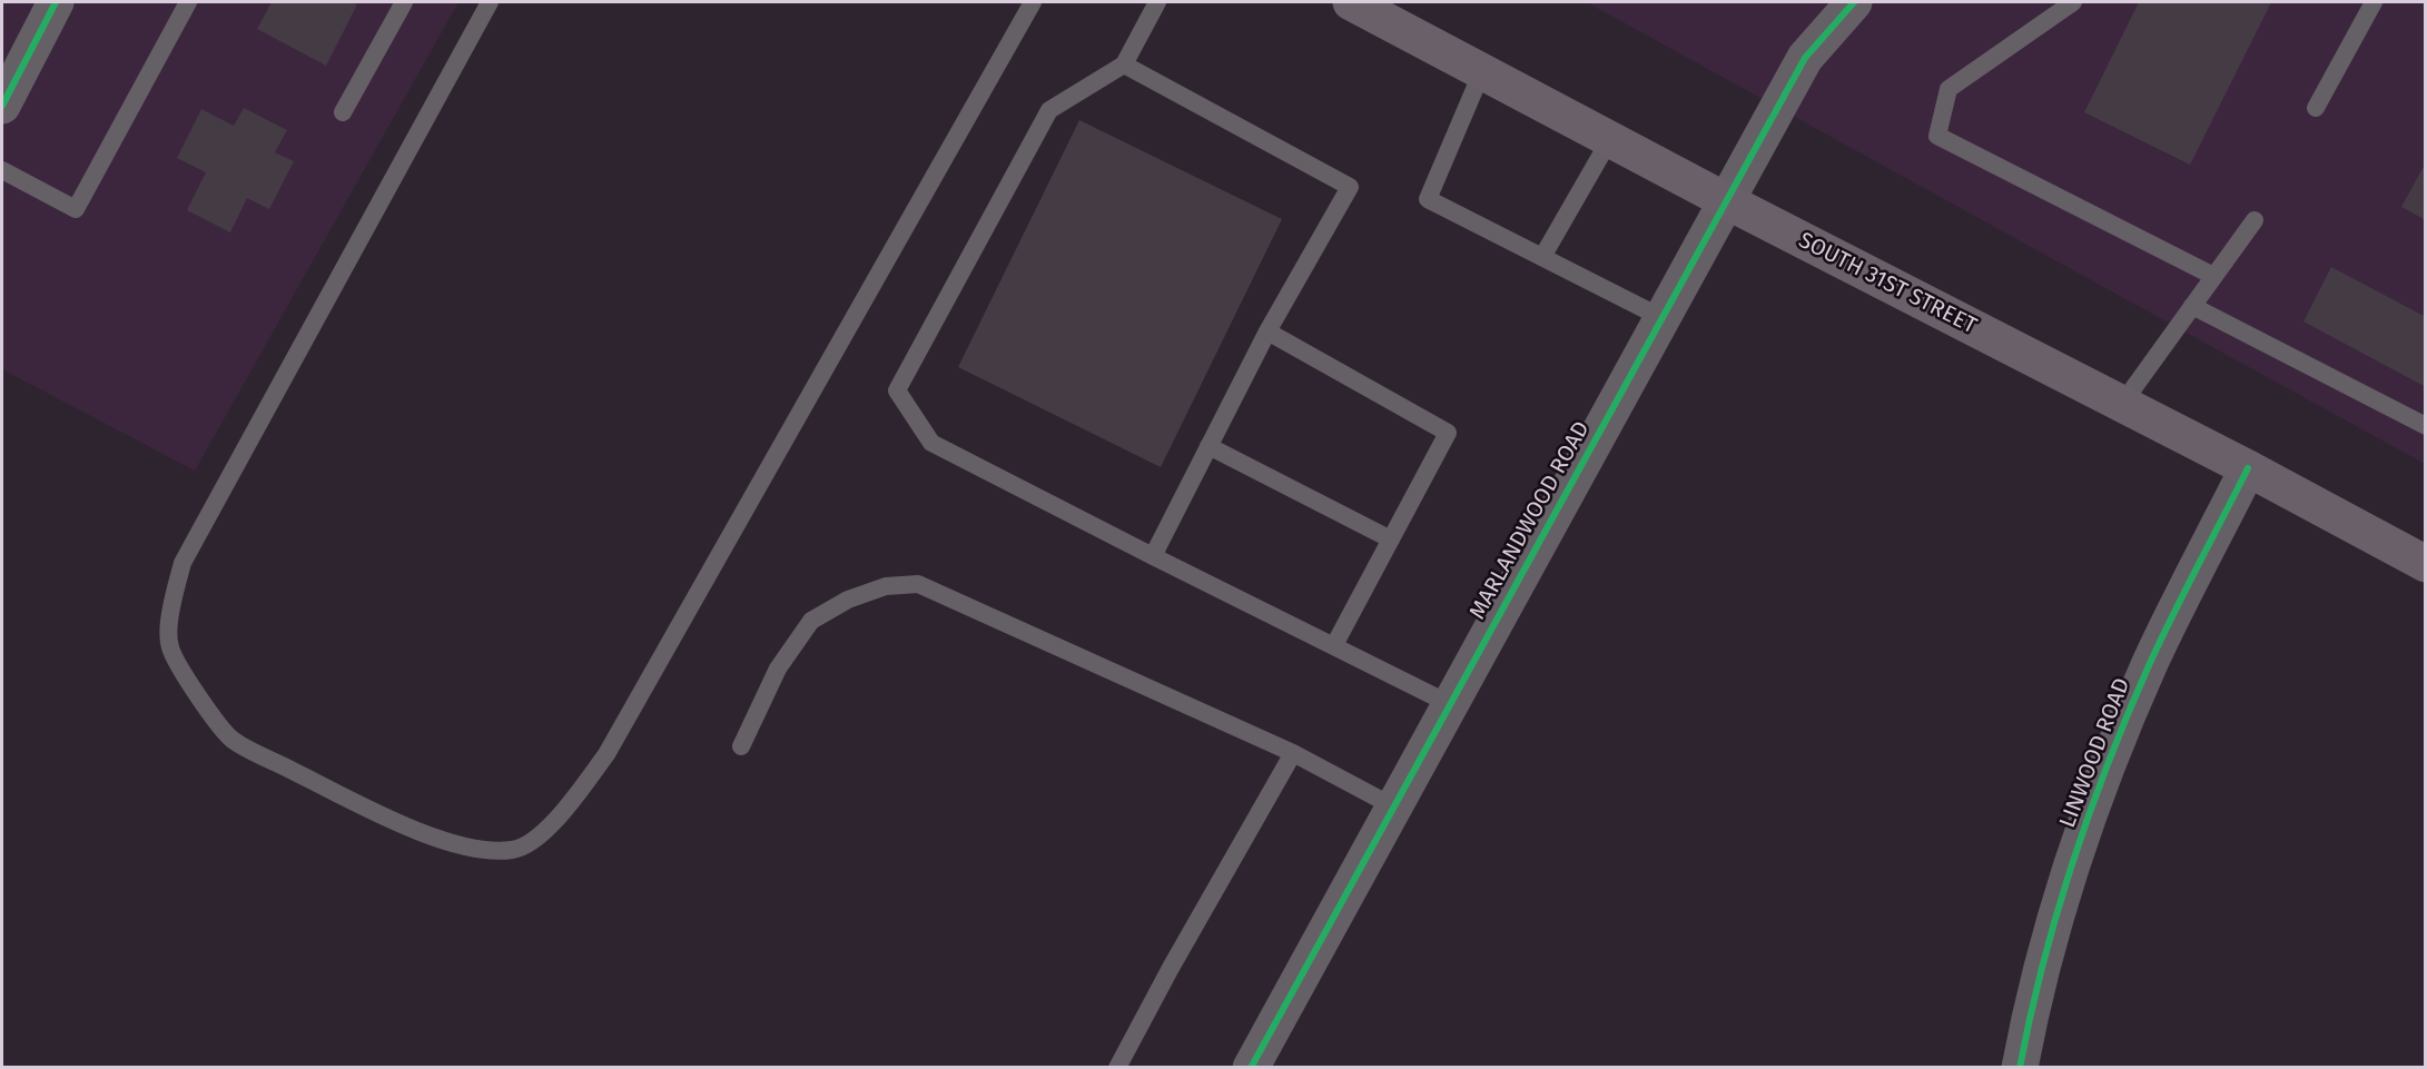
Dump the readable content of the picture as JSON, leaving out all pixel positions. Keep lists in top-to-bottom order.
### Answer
{
  "streets": {
    "main road": ["SOUTH 31ST STREET"],
    "street": ["MARLANDWOOD ROAD", "LINWOOD ROAD"]
  },
  "crossings": [
    ["SOUTH 31ST STREET", "MARLANDWOOD ROAD"],
    ["SOUTH 31ST STREET", "LINWOOD ROAD"]
  ]
}
